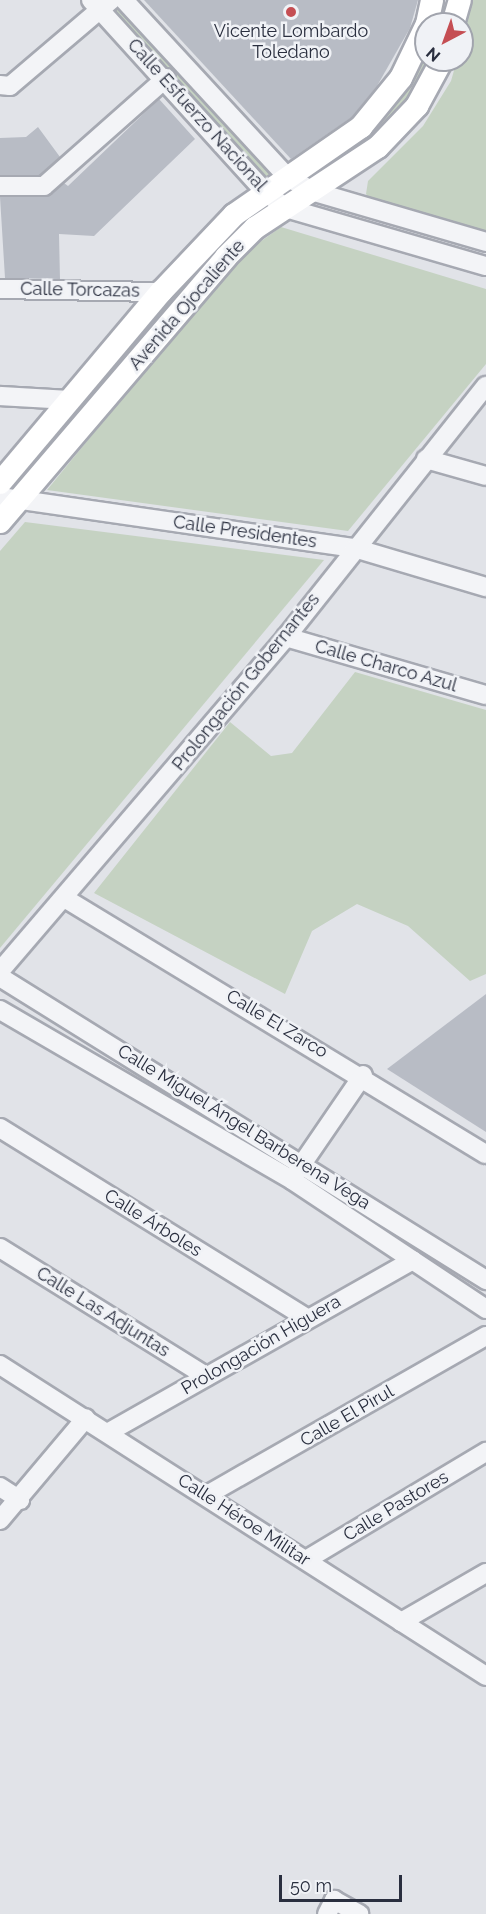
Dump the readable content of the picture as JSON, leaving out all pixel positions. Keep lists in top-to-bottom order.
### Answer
{
  "streets": {
    "main road": ["Avenida Ojocaliente"],
    "street": [
      "Calle Esfuerzo Nacional",
      "Calle Torcazas",
      "Calle Presidentes",
      "Calle Charco Azul",
      "Prolongación Gobernantes",
      "Calle El Zarco",
      "Calle Miguel Ángel Barberena Vega",
      "Calle Árboles",
      "Calle Las Adjuntas",
      "Prolongación Higuera",
      "Calle El Pirul",
      "Calle Pastores",
      "Calle Héroe Militar"
    ]
  },
  "crossings": [
    ["Calle Esfuerzo Nacional", "Avenida Ojocaliente"],
    ["Calle Torcazas", "Avenida Ojocaliente"],
    ["Avenida Ojocaliente", "Calle Presidentes"],
    ["Calle Presidentes", "Prolongación Gobernantes"],
    ["Calle Charco Azul", "Prolongación Gobernantes"],
    ["Prolongación Gobernantes", "Calle El Zarco"],
    ["Calle Miguel Ángel Barberena Vega", "Prolongación Higuera"],
    ["Calle Árboles", "Prolongación Higuera"],
    ["Calle Las Adjuntas", "Prolongación Higuera"],
    ["Prolongación Higuera", "Calle Héroe Militar"],
    ["Calle El Pirul", "Calle Héroe Militar"],
    ["Calle Pastores", "Calle Héroe Militar"]
  ],
  "places": ["Vicente Lombardo Toledano"],
  "scale_bar": "50 m",
  "north": "bottom left"
}
